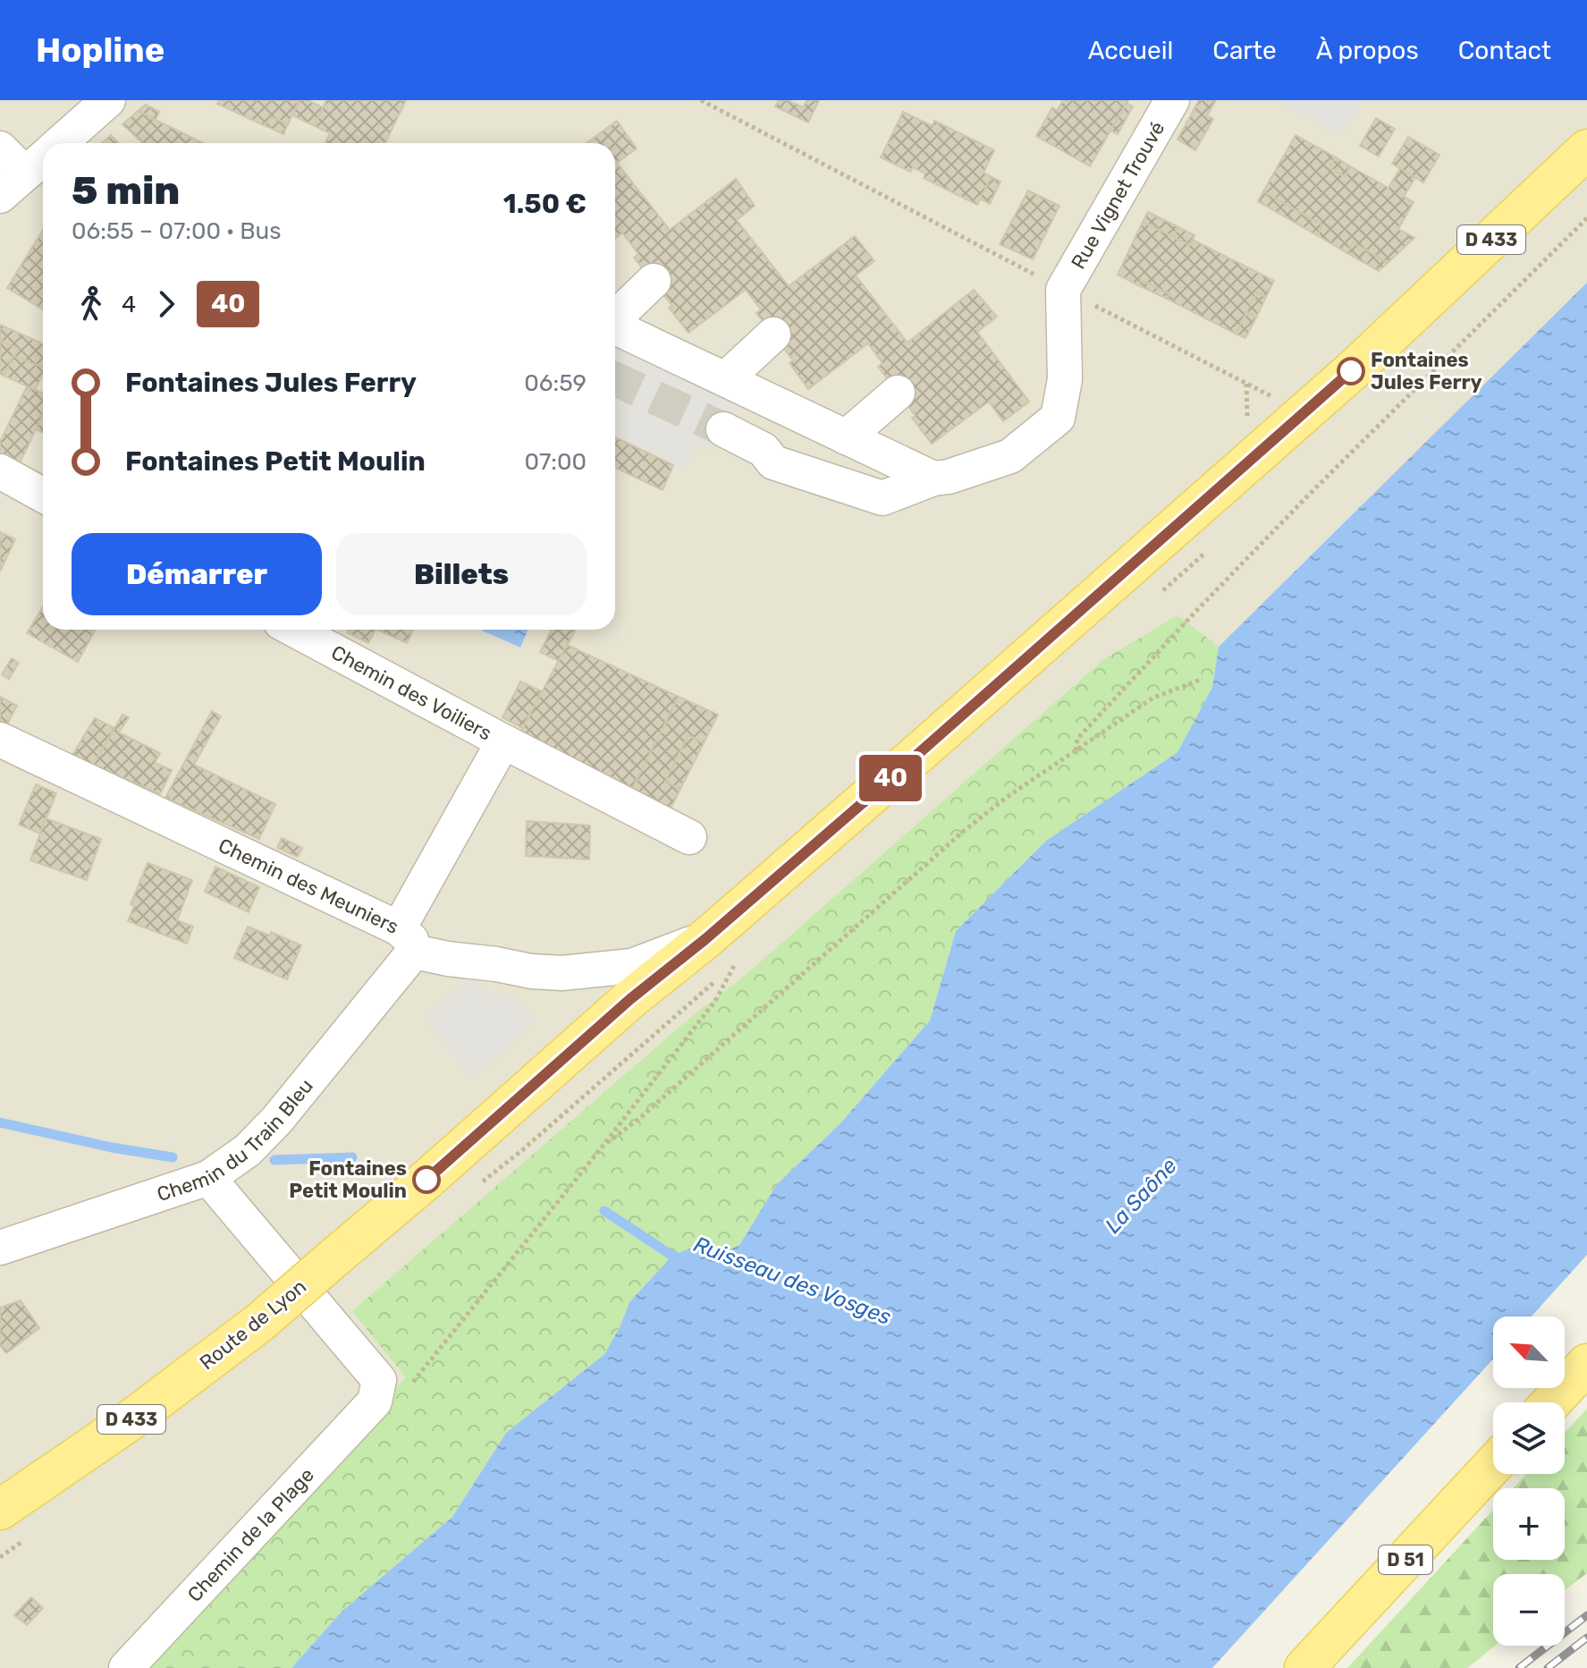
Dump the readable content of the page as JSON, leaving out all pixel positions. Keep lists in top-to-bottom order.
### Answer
{
  "streets": {
    "main road": ["D 433", "Route de Lyon", "D 51"],
    "street": [
      "Rue Vignet Trouvé",
      "Chemin des Voiliers",
      "Chemin des Meuniers",
      "Chemin du Train Bleu",
      "Chemin de la Plage"
    ]
  },
  "crossings": [
    ["D 433", "Chemin des Meuniers"],
    ["D 433", "Route de Lyon"],
    ["Chemin des Voiliers", "Chemin des Meuniers"],
    ["Chemin des Voiliers", "Chemin du Train Bleu"],
    ["Chemin des Meuniers", "Chemin du Train Bleu"],
    ["Chemin des Meuniers", "Route de Lyon"]
  ],
  "water": ["La Saône", "Ruisseau des Vosges"],
  "places": ["Fontaines Jules Ferry", "Fontaines Petit Moulin"],
  "lines": ["bus line 40"],
  "north": "top left",
  "page": {
    "header": "Hopline",
    "nav": [
      "Accueil",
      "Carte",
      "À propos",
      "Contact"
    ],
    "on_map": "40",
    "heading": ["5 min", "06:55 – 07:00 · Bus", "1.50 €"],
    "legs": ["4", "40"],
    "list": [
      {
        "name": "Fontaines Jules Ferry",
        "value": "06:59"
      },
      {
        "name": "Fontaines Petit Moulin",
        "value": "07:00"
      }
    ],
    "buttons": ["Démarrer", "Billets"],
    "map_buttons": ["+", "−"]
  }
}
